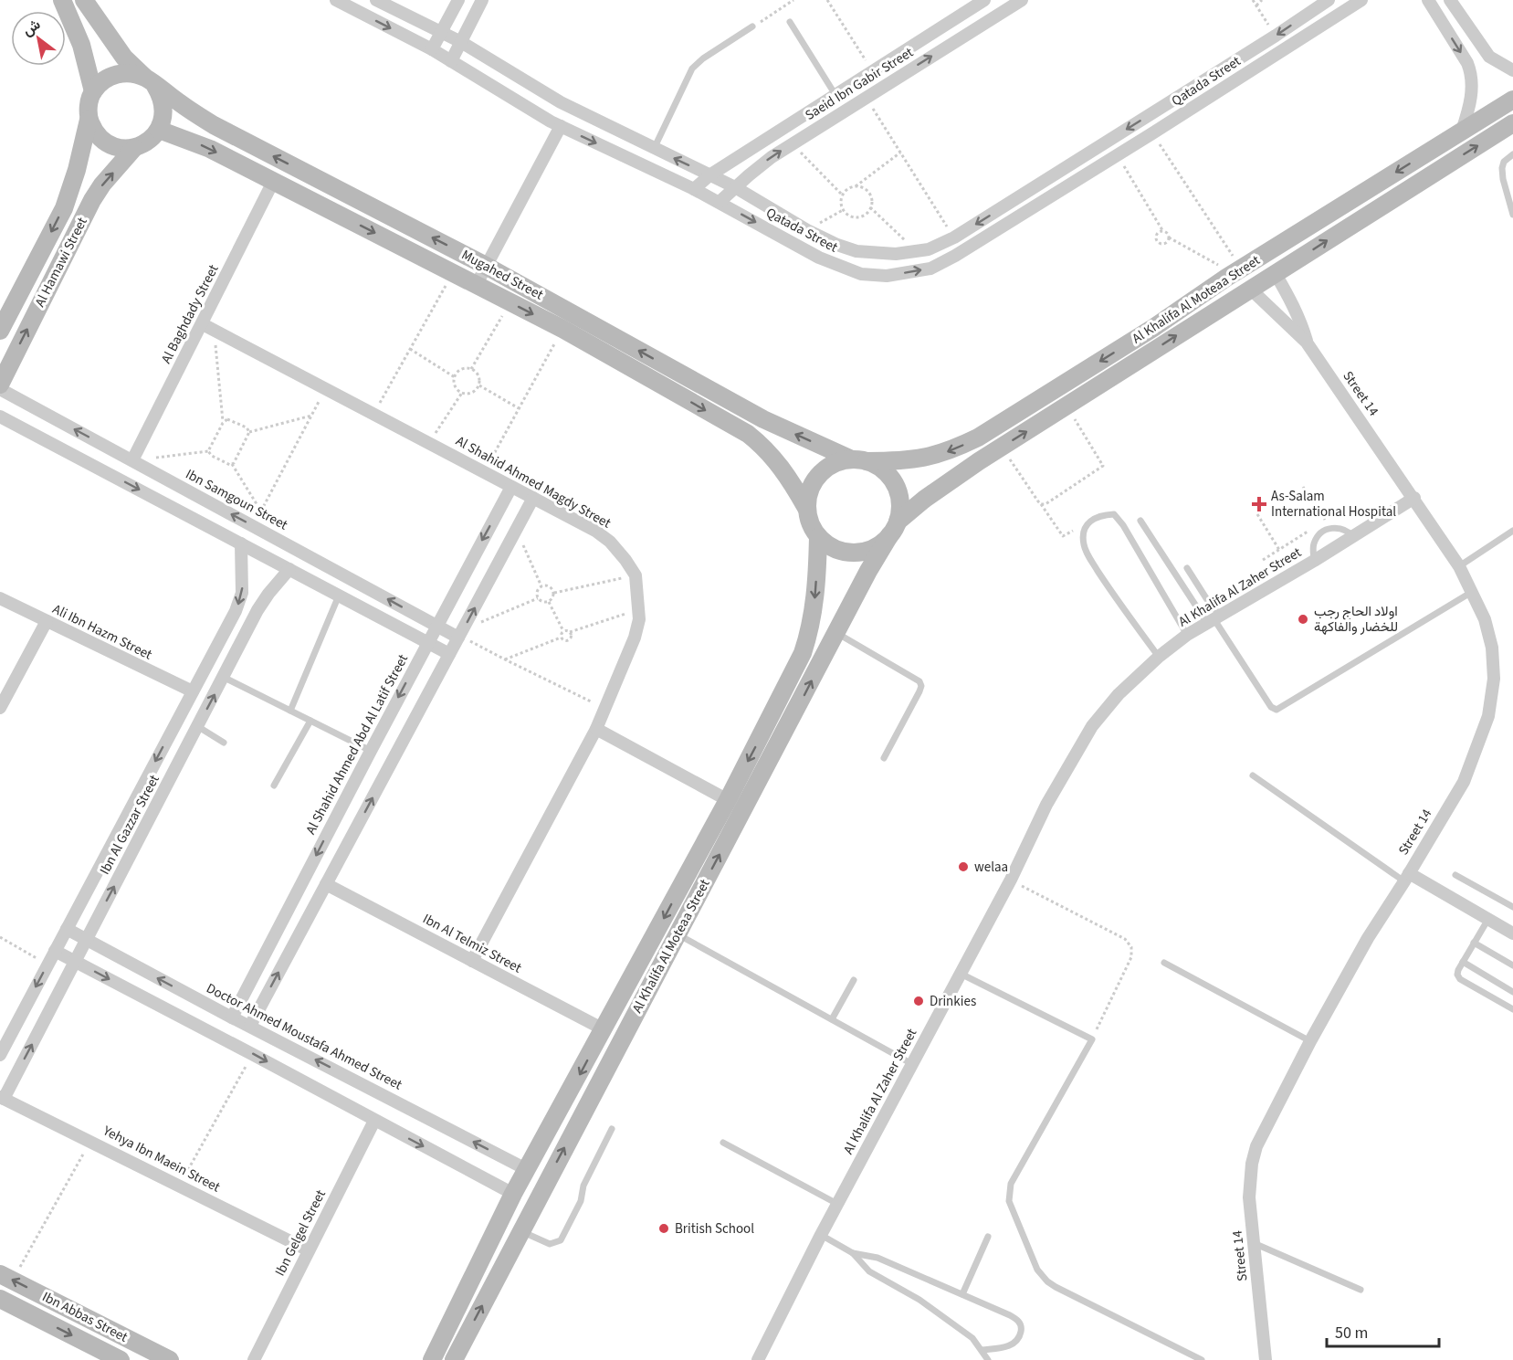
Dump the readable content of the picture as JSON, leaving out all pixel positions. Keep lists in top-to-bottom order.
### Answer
{
  "streets": {
    "street": [
      "Qatada Street",
      "Saeid Ibn Gabir Street",
      "Al Hamawi Street",
      "Mugahed Street",
      "Al Khalifa Al Moteaa Street",
      "Al Baghdady Street",
      "Street 14",
      "Al Shahid Ahmed Magdy Street",
      "Ibn Samgoun Street",
      "Al Khalifa Al Zaher Street",
      "Ali Ibn Hazm Street",
      "Al Shahid Ahmed Abd Al Latif Street",
      "Ibn Al Gazzar Street",
      "Ibn Al Telmiz Street",
      "Doctor Ahmed Moustafa Ahmed Street",
      "Yehya Ibn Maein Street",
      "Ibn Gelgel Street",
      "Ibn Abbas Street"
    ]
  },
  "crossings": [
    ["Qatada Street", "Saeid Ibn Gabir Street"],
    ["Al Hamawi Street", "Mugahed Street"],
    ["Mugahed Street", "Al Khalifa Al Moteaa Street"],
    ["Mugahed Street", "Al Baghdady Street"],
    ["Al Khalifa Al Moteaa Street", "Street 14"],
    ["Al Khalifa Al Moteaa Street", "Ibn Al Telmiz Street"],
    ["Al Khalifa Al Moteaa Street", "Doctor Ahmed Moustafa Ahmed Street"],
    ["Al Baghdady Street", "Al Shahid Ahmed Magdy Street"],
    ["Al Baghdady Street", "Ibn Samgoun Street"],
    ["Street 14", "Al Khalifa Al Zaher Street"],
    ["Al Shahid Ahmed Magdy Street", "Al Shahid Ahmed Abd Al Latif Street"],
    ["Ibn Samgoun Street", "Al Shahid Ahmed Abd Al Latif Street"],
    ["Ali Ibn Hazm Street", "Ibn Al Gazzar Street"],
    ["Al Shahid Ahmed Abd Al Latif Street", "Doctor Ahmed Moustafa Ahmed Street"],
    ["Ibn Al Gazzar Street", "Doctor Ahmed Moustafa Ahmed Street"],
    ["Ibn Al Gazzar Street", "Yehya Ibn Maein Street"],
    ["Yehya Ibn Maein Street", "Ibn Gelgel Street"]
  ],
  "places": {
    "health": ["As-Salam International Hospital"],
    "other": [
      "اولاد الحاج رجب للخضار والفاكهة",
      "welaa",
      "Drinkies",
      "British School"
    ]
  },
  "scale_bar": "50 m",
  "north": "top left"
}
